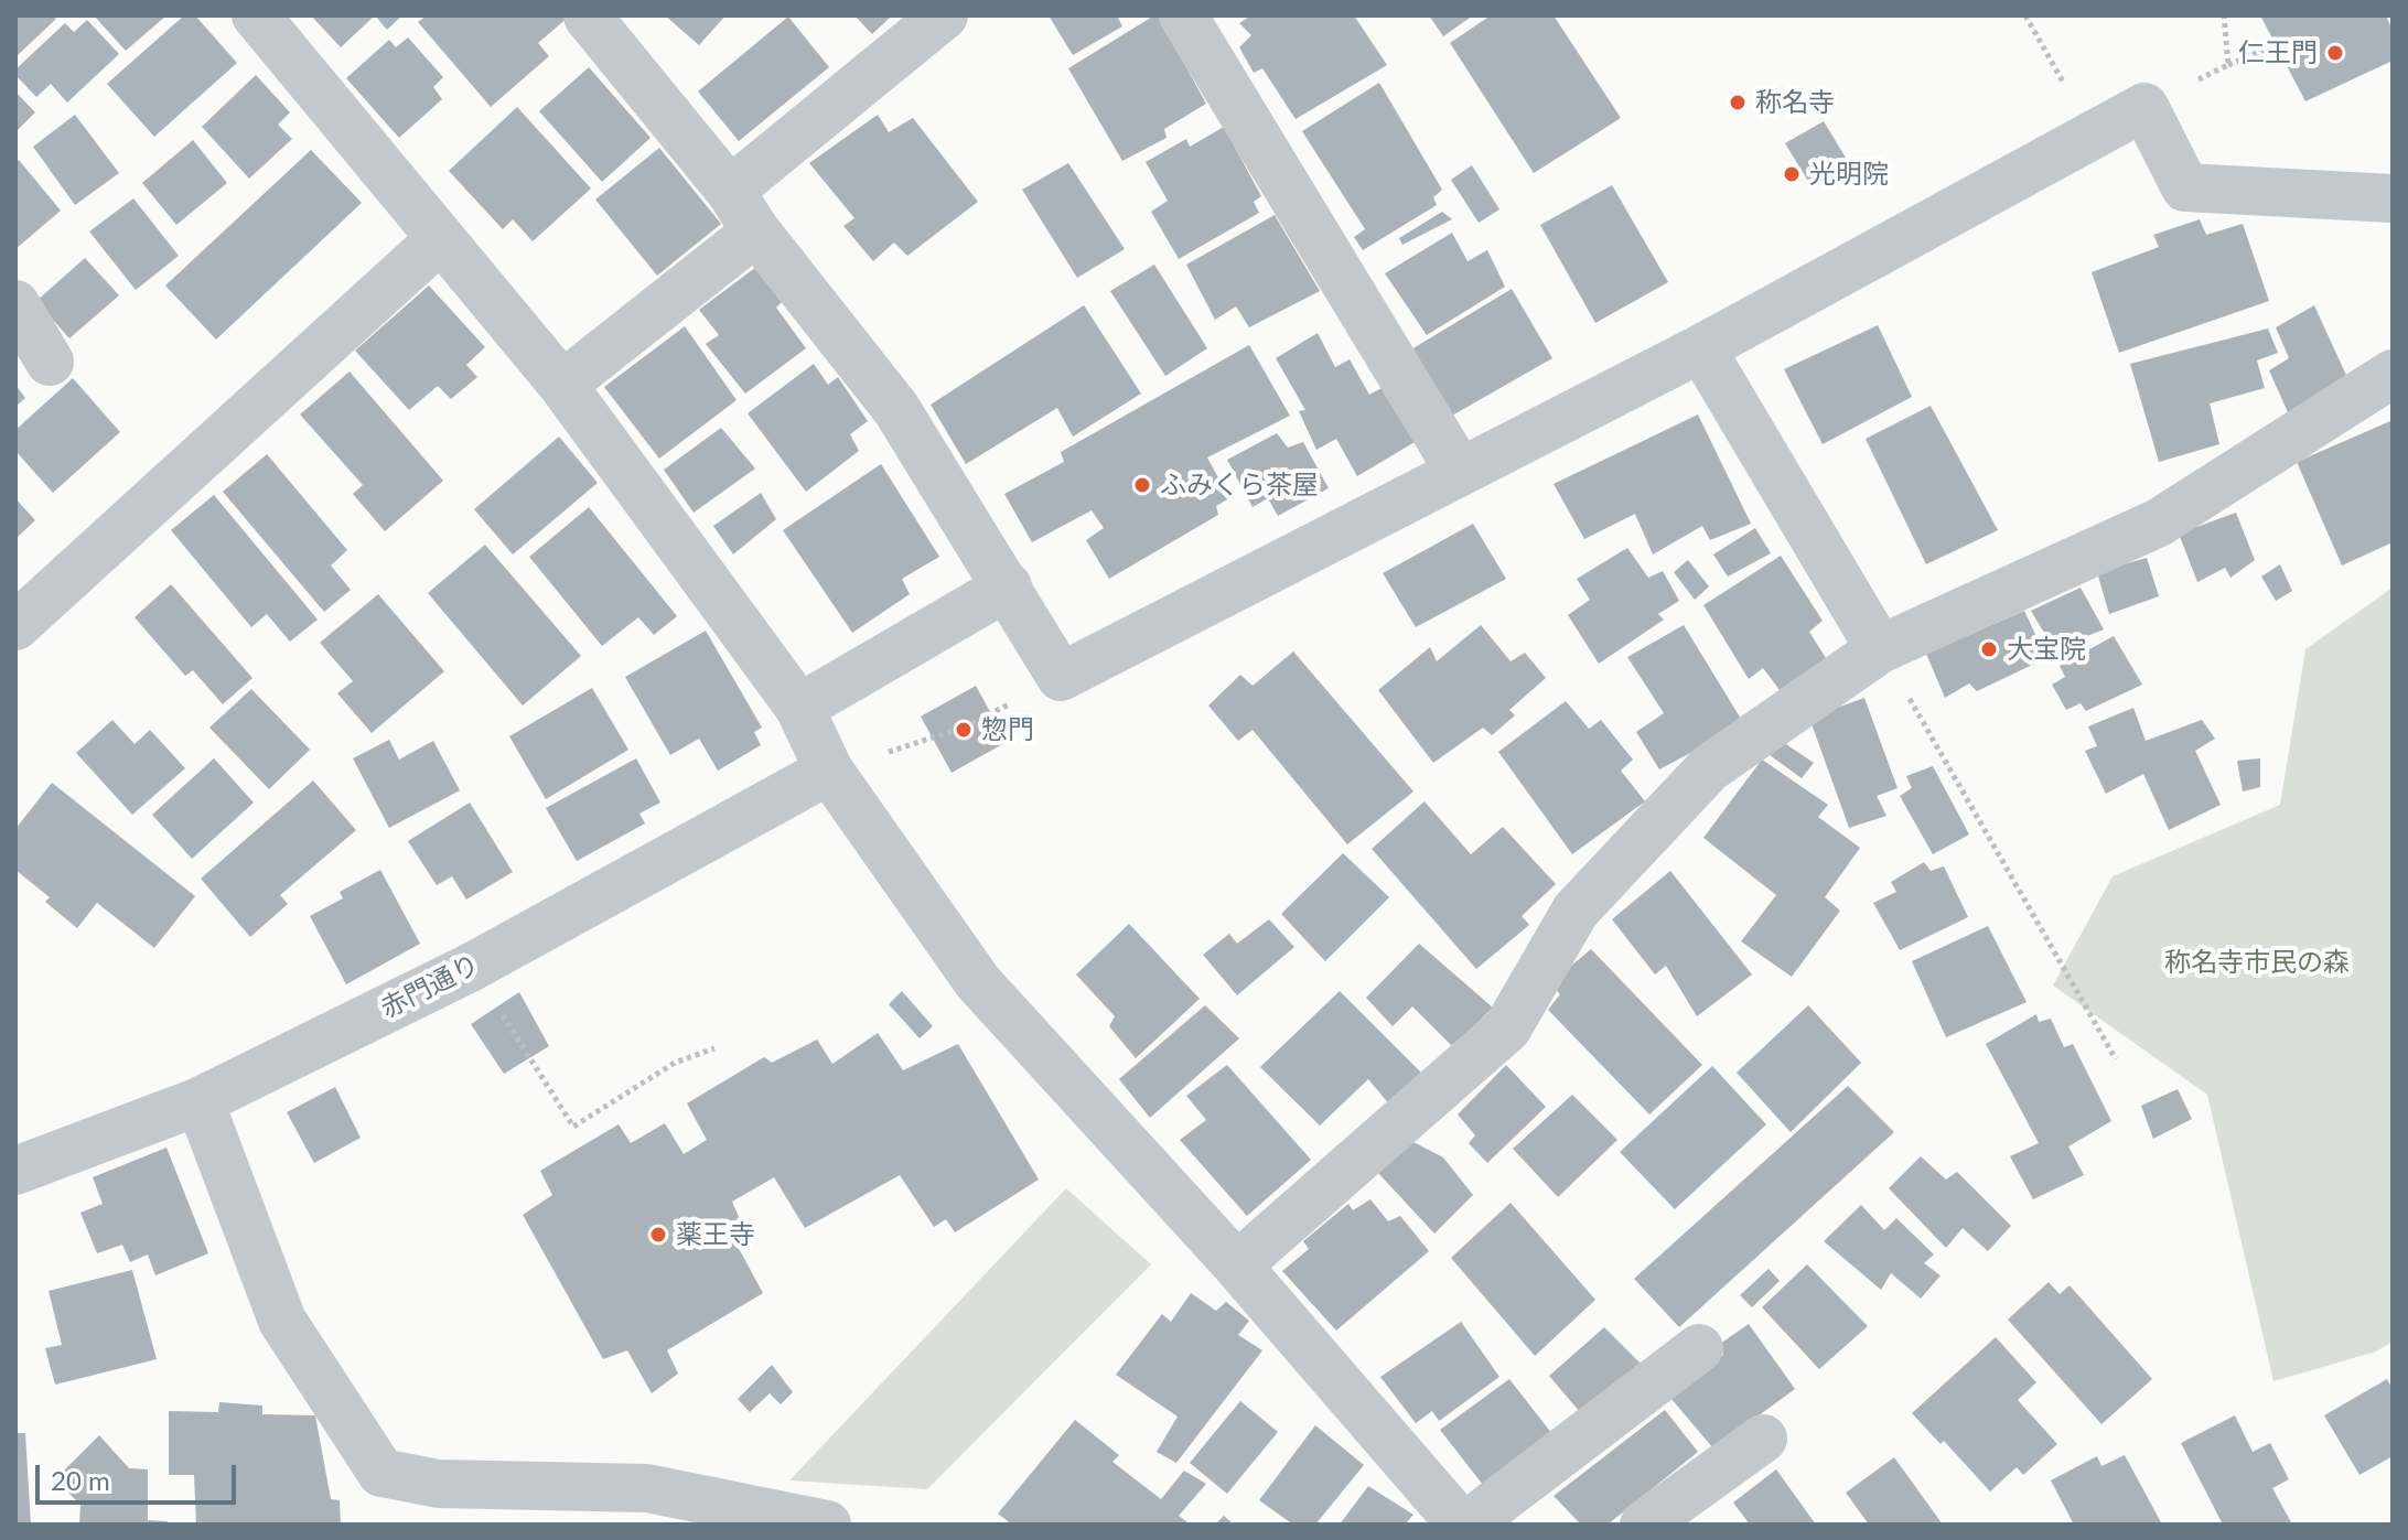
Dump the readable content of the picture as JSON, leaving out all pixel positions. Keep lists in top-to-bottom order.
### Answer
{
  "streets": {
    "street": ["赤門通り"]
  },
  "parks": ["称名寺市民の森"],
  "places": [
    "仁王門",
    "称名寺",
    "光明院",
    "ふみくら茶屋",
    "大宝院",
    "惣門",
    "薬王寺"
  ],
  "scale_bar": "20 m"
}
